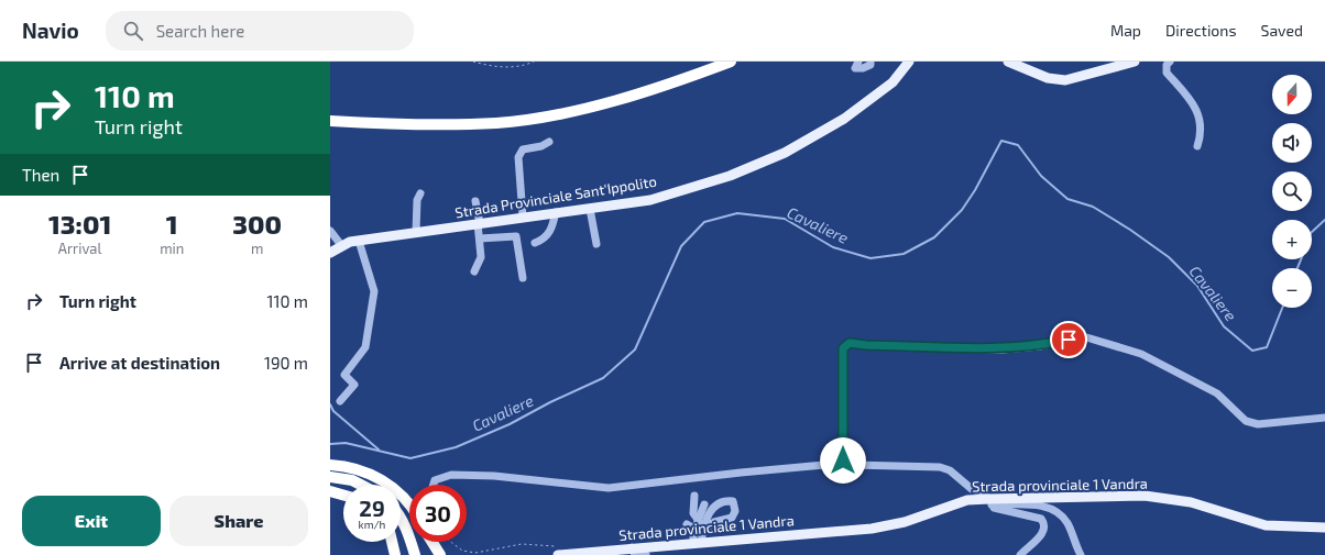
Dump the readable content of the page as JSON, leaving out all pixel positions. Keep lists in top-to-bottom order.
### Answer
{
  "streets": {
    "main road": ["Strada Provinciale Sant'Ippolito", "Strada provinciale 1 Vandra"]
  },
  "water": ["Cavaliere"],
  "north": "bottom",
  "page": {
    "header": "Navio",
    "search": "Search here",
    "nav": ["Map", "Directions", "Saved"],
    "turn": ["110 m", "Turn right"],
    "map_buttons": ["+", "−"],
    "then": "Then",
    "eta": [
      "13:01",
      "Arrival",
      "1",
      "min",
      "300",
      "m"
    ],
    "list": [
      {
        "name": "Turn right",
        "value": "110 m"
      },
      {
        "name": "Arrive at destination",
        "value": "190 m"
      }
    ],
    "speed": "29 km/h",
    "limit": "30",
    "buttons": ["Exit", "Share"]
  }
}
